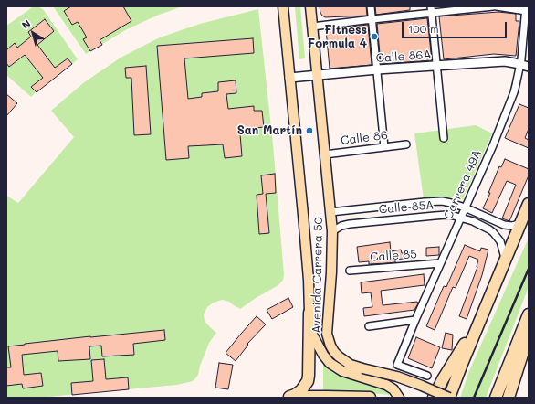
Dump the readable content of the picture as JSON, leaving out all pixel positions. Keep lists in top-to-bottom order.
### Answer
{
  "streets": {
    "main road": ["Avenida Carrera 50"],
    "street": [
      "Calle 86A",
      "Calle 86",
      "Carrera 49A",
      "Calle 85A",
      "Calle 85"
    ]
  },
  "crossings": [
    ["Calle 86A", "Carrera 49A"],
    ["Calle 86A", "Avenida Carrera 50"],
    ["Calle 86", "Avenida Carrera 50"],
    ["Carrera 49A", "Calle 85A"],
    ["Carrera 49A", "Calle 85"],
    ["Calle 85A", "Avenida Carrera 50"]
  ],
  "places": ["Fitness Formula 4", "San Martín"],
  "scale_bar": "100 m",
  "north": "top left"
}
